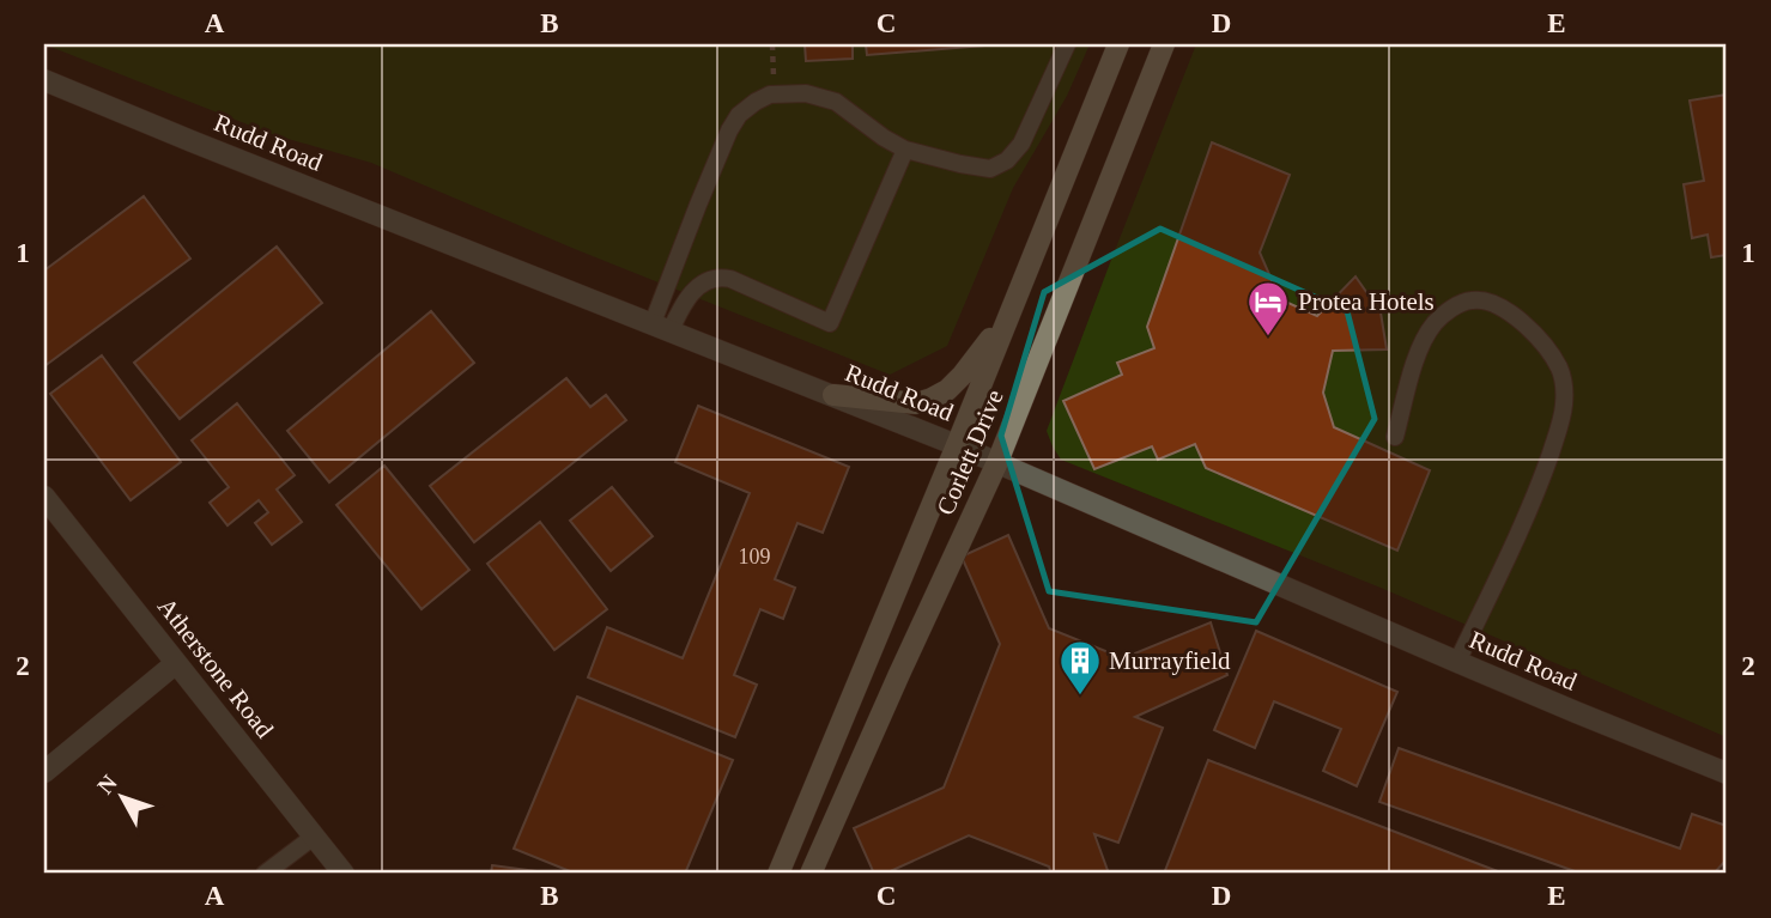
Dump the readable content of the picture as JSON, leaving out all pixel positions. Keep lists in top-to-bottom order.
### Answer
{
  "streets": {
    "main road": ["Corlett Drive"],
    "street": ["Rudd Road", "Atherstone Road"]
  },
  "crossings": [
    ["Rudd Road", "Corlett Drive"]
  ],
  "places": {
    "hotel": ["Protea Hotels"],
    "building": ["Murrayfield"]
  },
  "house_numbers": ["109"],
  "north": "top left",
  "grid": {
    "columns": [
      "A",
      "B",
      "C",
      "D",
      "E"
    ],
    "rows": ["1", "2"]
  }
}
